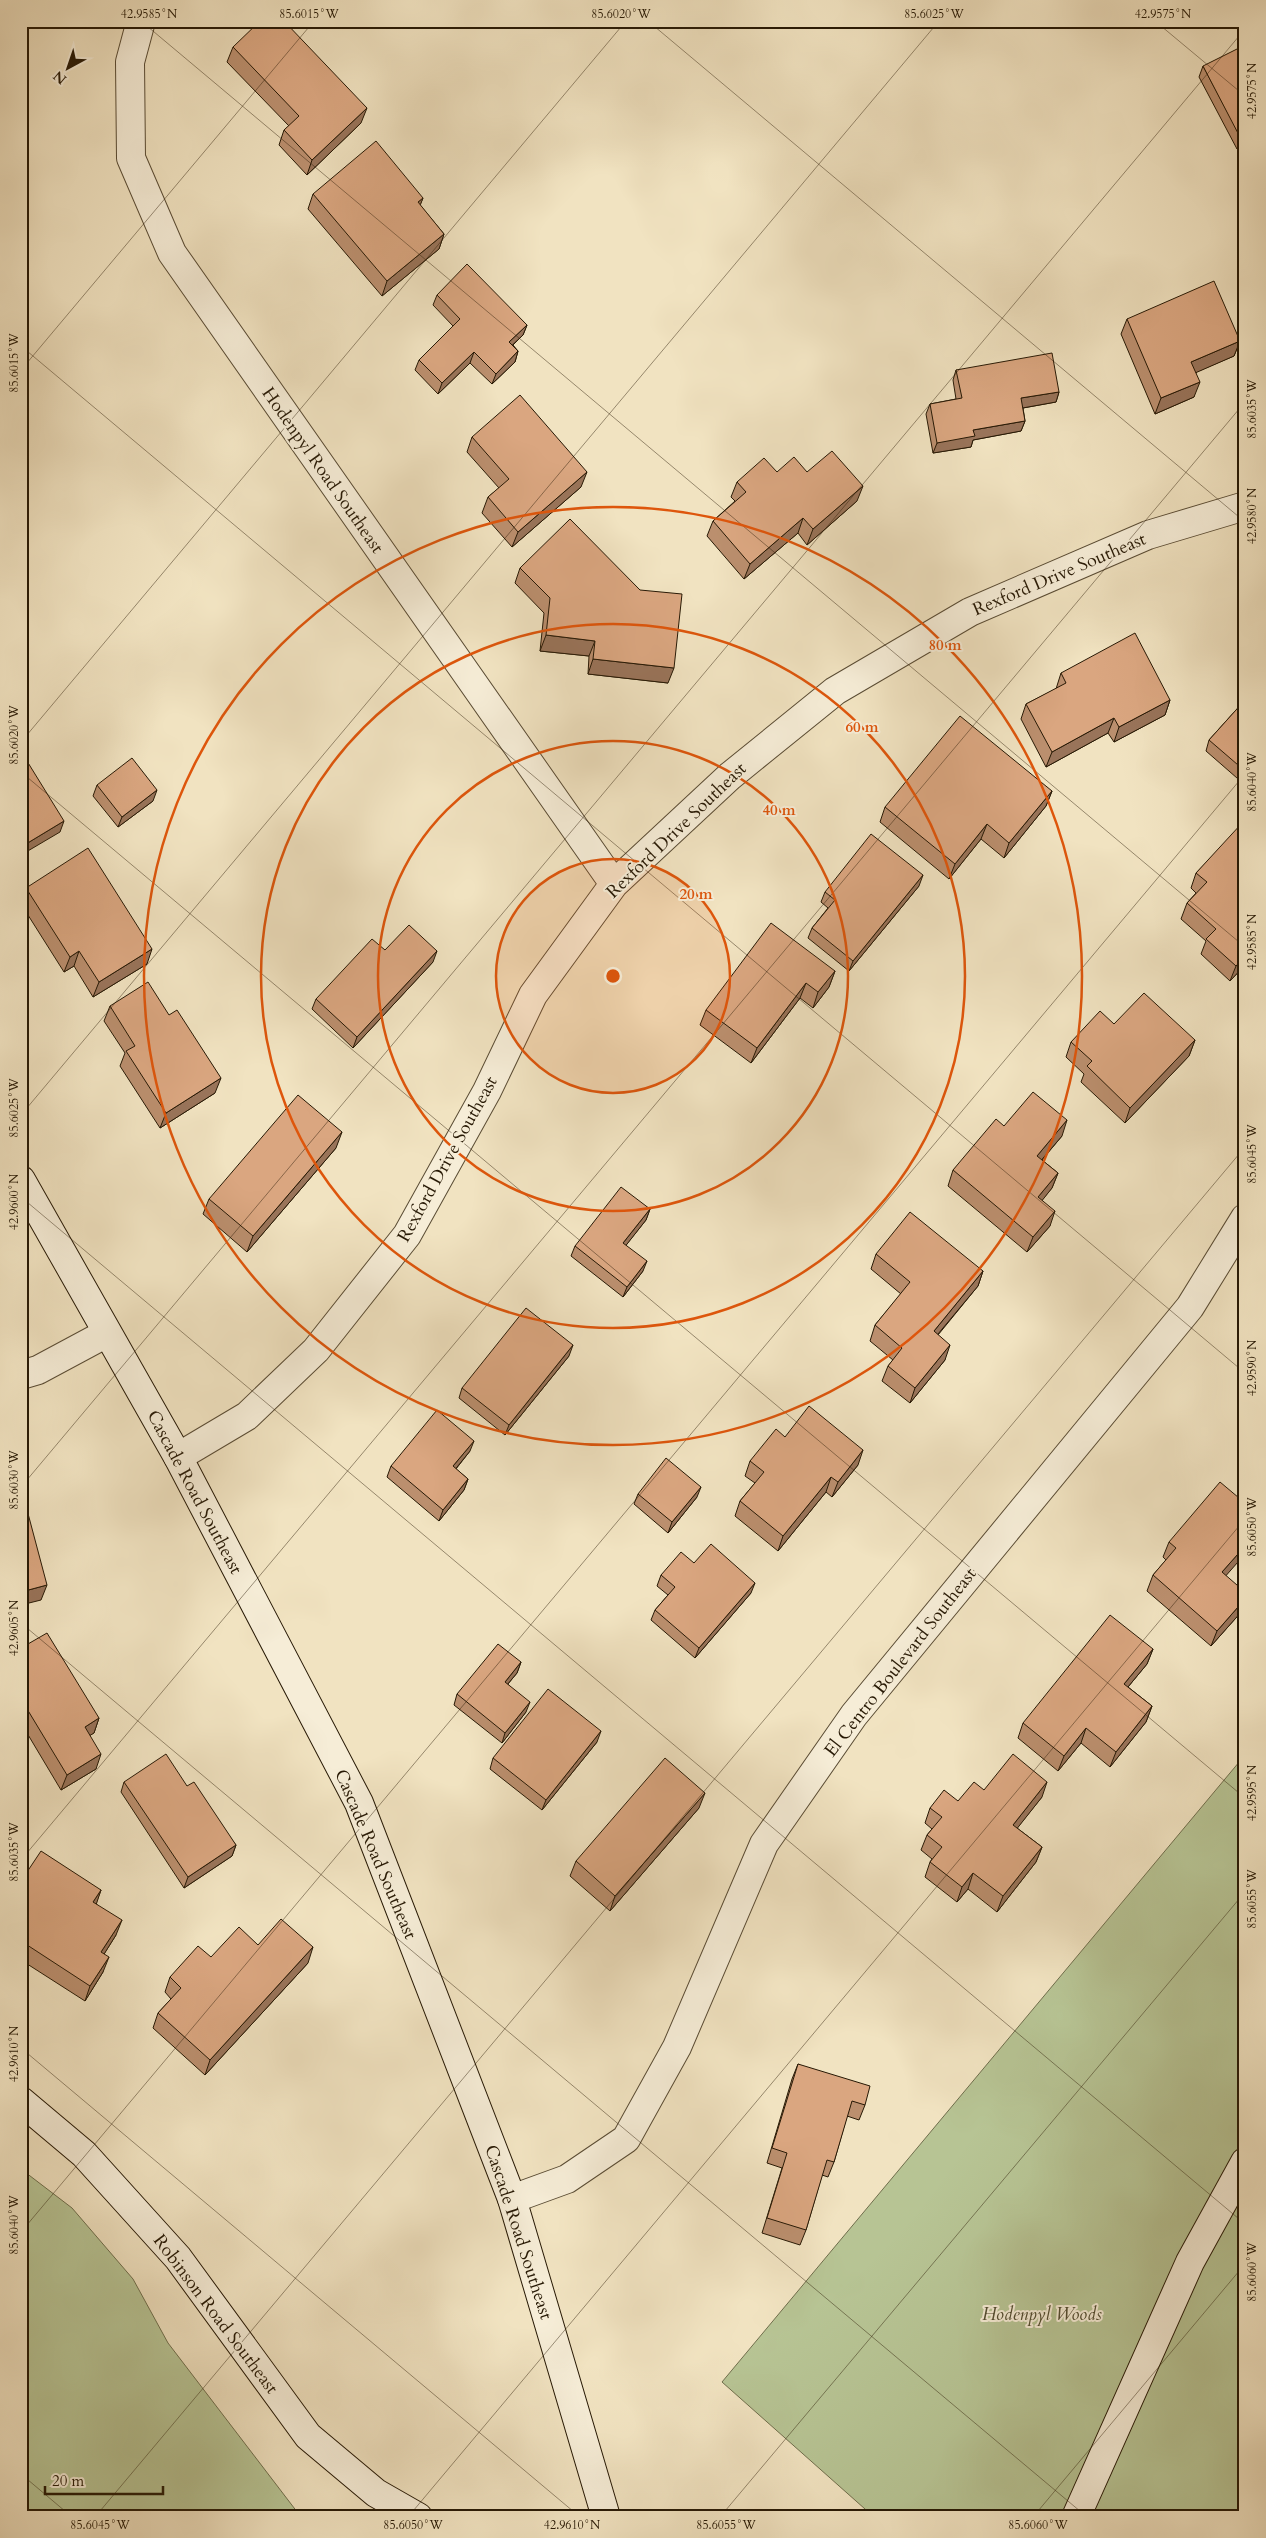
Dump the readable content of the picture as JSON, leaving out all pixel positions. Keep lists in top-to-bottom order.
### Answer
{
  "streets": {
    "street": [
      "Hodenpyl Road Southeast",
      "Rexford Drive Southeast",
      "Cascade Road Southeast",
      "El Centro Boulevard Southeast",
      "Robinson Road Southeast"
    ]
  },
  "crossings": [
    ["Hodenpyl Road Southeast", "Rexford Drive Southeast"],
    ["Rexford Drive Southeast", "Cascade Road Southeast"],
    ["Cascade Road Southeast", "El Centro Boulevard Southeast"]
  ],
  "parks": ["Hodenpyl Woods"],
  "scale_bar": "20 m",
  "north": "bottom left",
  "coordinates": [
    "42.9585°N",
    "85.6015°W",
    "85.6020°W",
    "85.6025°W",
    "42.9575°N",
    "85.6035°W",
    "42.9580°N",
    "85.6040°W",
    "85.6045°W",
    "42.9600°N",
    "42.9590°N",
    "85.6030°W",
    "85.6050°W",
    "42.9605°N",
    "42.9595°N",
    "85.6055°W",
    "42.9610°N",
    "85.6060°W"
  ],
  "rings": [
    "80 m",
    "60 m",
    "40 m",
    "20 m"
  ]
}
